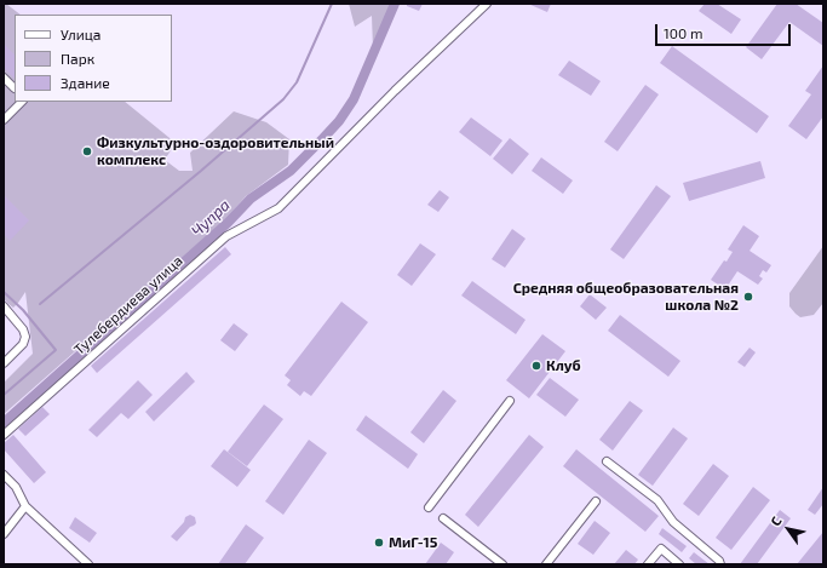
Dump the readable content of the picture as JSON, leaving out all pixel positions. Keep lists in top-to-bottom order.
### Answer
{
  "streets": {
    "street": ["Тулебердиева улица"]
  },
  "water": ["Чупра"],
  "places": [
    "Физкультурно-оздоровительный комплекс",
    "Средняя общеобразовательная школа №2",
    "Клуб",
    "МиГ-15"
  ],
  "legend": ["Улица", "Парк", "Здание"],
  "scale_bar": "100 m",
  "north": "top left"
}
